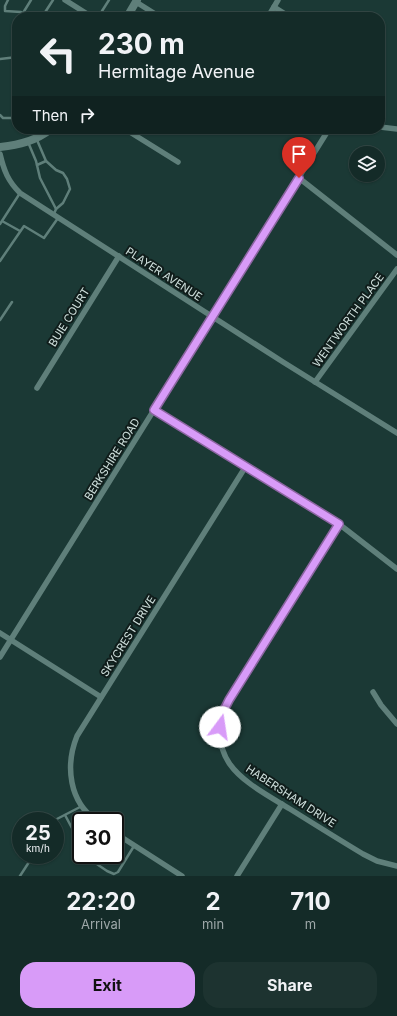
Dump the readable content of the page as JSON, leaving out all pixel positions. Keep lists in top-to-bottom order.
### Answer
{
  "streets": {
    "street": [
      "PLAYER AVENUE",
      "BUIE COURT",
      "WENTWORTH PLACE",
      "BERKSHIRE ROAD",
      "SKYCREST DRIVE",
      "HABERSHAM DRIVE"
    ]
  },
  "crossings": [
    ["PLAYER AVENUE", "BUIE COURT"],
    ["PLAYER AVENUE", "WENTWORTH PLACE"],
    ["PLAYER AVENUE", "BERKSHIRE ROAD"]
  ],
  "page": {
    "turn": ["230 m", "Hermitage Avenue"],
    "then": "Then",
    "speed": "25 km/h",
    "limit": "30",
    "eta": [
      "22:20",
      "Arrival",
      "2",
      "min",
      "710",
      "m"
    ],
    "buttons": ["Exit", "Share"]
  }
}
